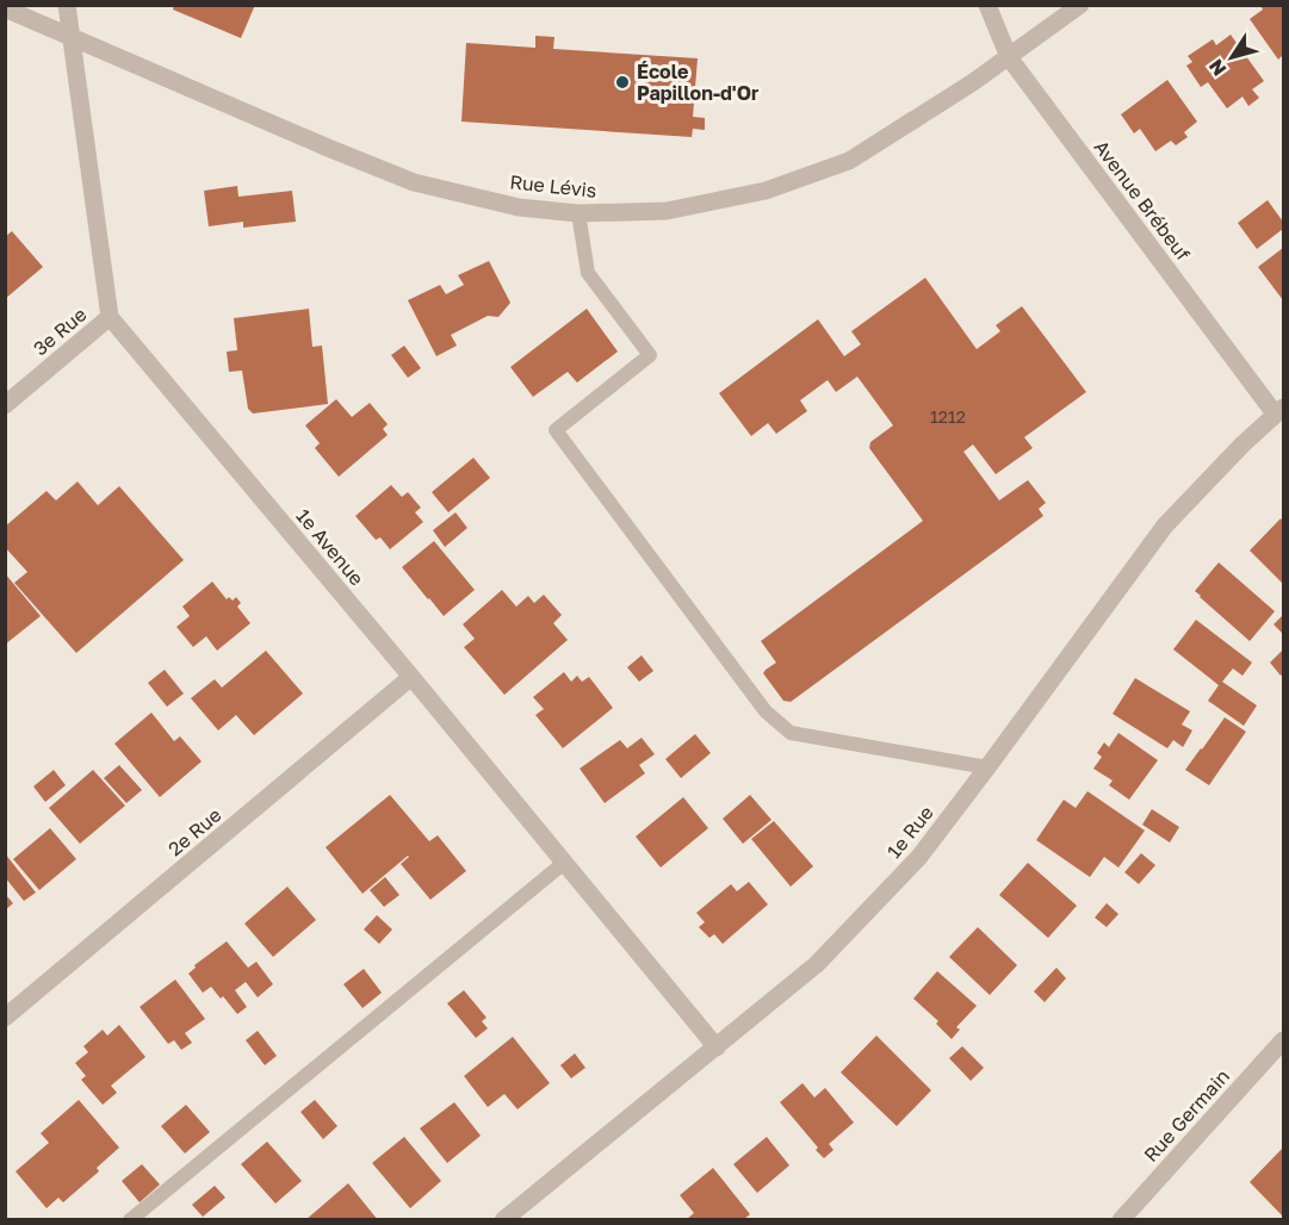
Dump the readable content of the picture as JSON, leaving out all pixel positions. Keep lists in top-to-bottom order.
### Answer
{
  "streets": {
    "street": [
      "Rue Lévis",
      "Avenue Brébeuf",
      "3e Rue",
      "1e Avenue",
      "2e Rue",
      "1e Rue",
      "Rue Germain"
    ]
  },
  "crossings": [
    ["Rue Lévis", "Avenue Brébeuf"],
    ["Avenue Brébeuf", "1e Rue"],
    ["3e Rue", "1e Avenue"],
    ["1e Avenue", "2e Rue"],
    ["1e Avenue", "1e Rue"]
  ],
  "places": ["École Papillon-d'Or"],
  "house_numbers": ["1212"],
  "north": "bottom left"
}
